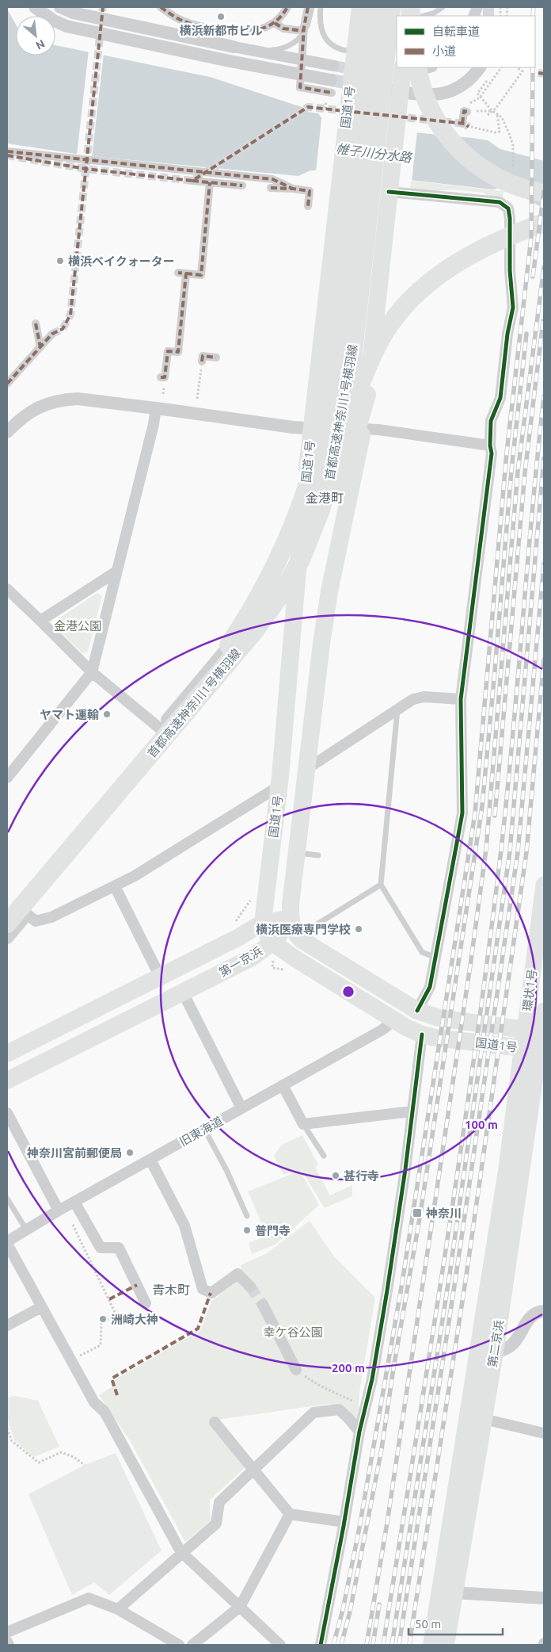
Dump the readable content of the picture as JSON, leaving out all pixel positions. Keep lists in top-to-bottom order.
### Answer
{
  "streets": {
    "highway": [
      "国道1号",
      "首都高速神奈川1号横羽線",
      "第一京浜",
      "第二京浜"
    ],
    "main road": ["環状1号"],
    "street": ["旧東海道"]
  },
  "crossings": [
    ["国道1号", "首都高速神奈川1号横羽線"],
    ["国道1号", "第一京浜"],
    ["国道1号", "環状1号"],
    ["国道1号", "旧東海道"],
    ["国道1号", "第二京浜"],
    ["環状1号", "第二京浜"]
  ],
  "districts": ["金港町", "青木町"],
  "water": ["帷子川分水路"],
  "parks": ["金港公園", "幸ケ谷公園"],
  "places": {
    "other": [
      "横浜新都市ビル",
      "横浜ベイクォーター",
      "ヤマト運輸",
      "横浜医療専門学校",
      "神奈川宮前郵便局",
      "甚行寺",
      "普門寺",
      "洲崎大神"
    ],
    "transit": ["神奈川"]
  },
  "legend": ["自転車道", "小道"],
  "scale_bar": "50 m",
  "north": "bottom right",
  "rings": ["100 m", "200 m"]
}
